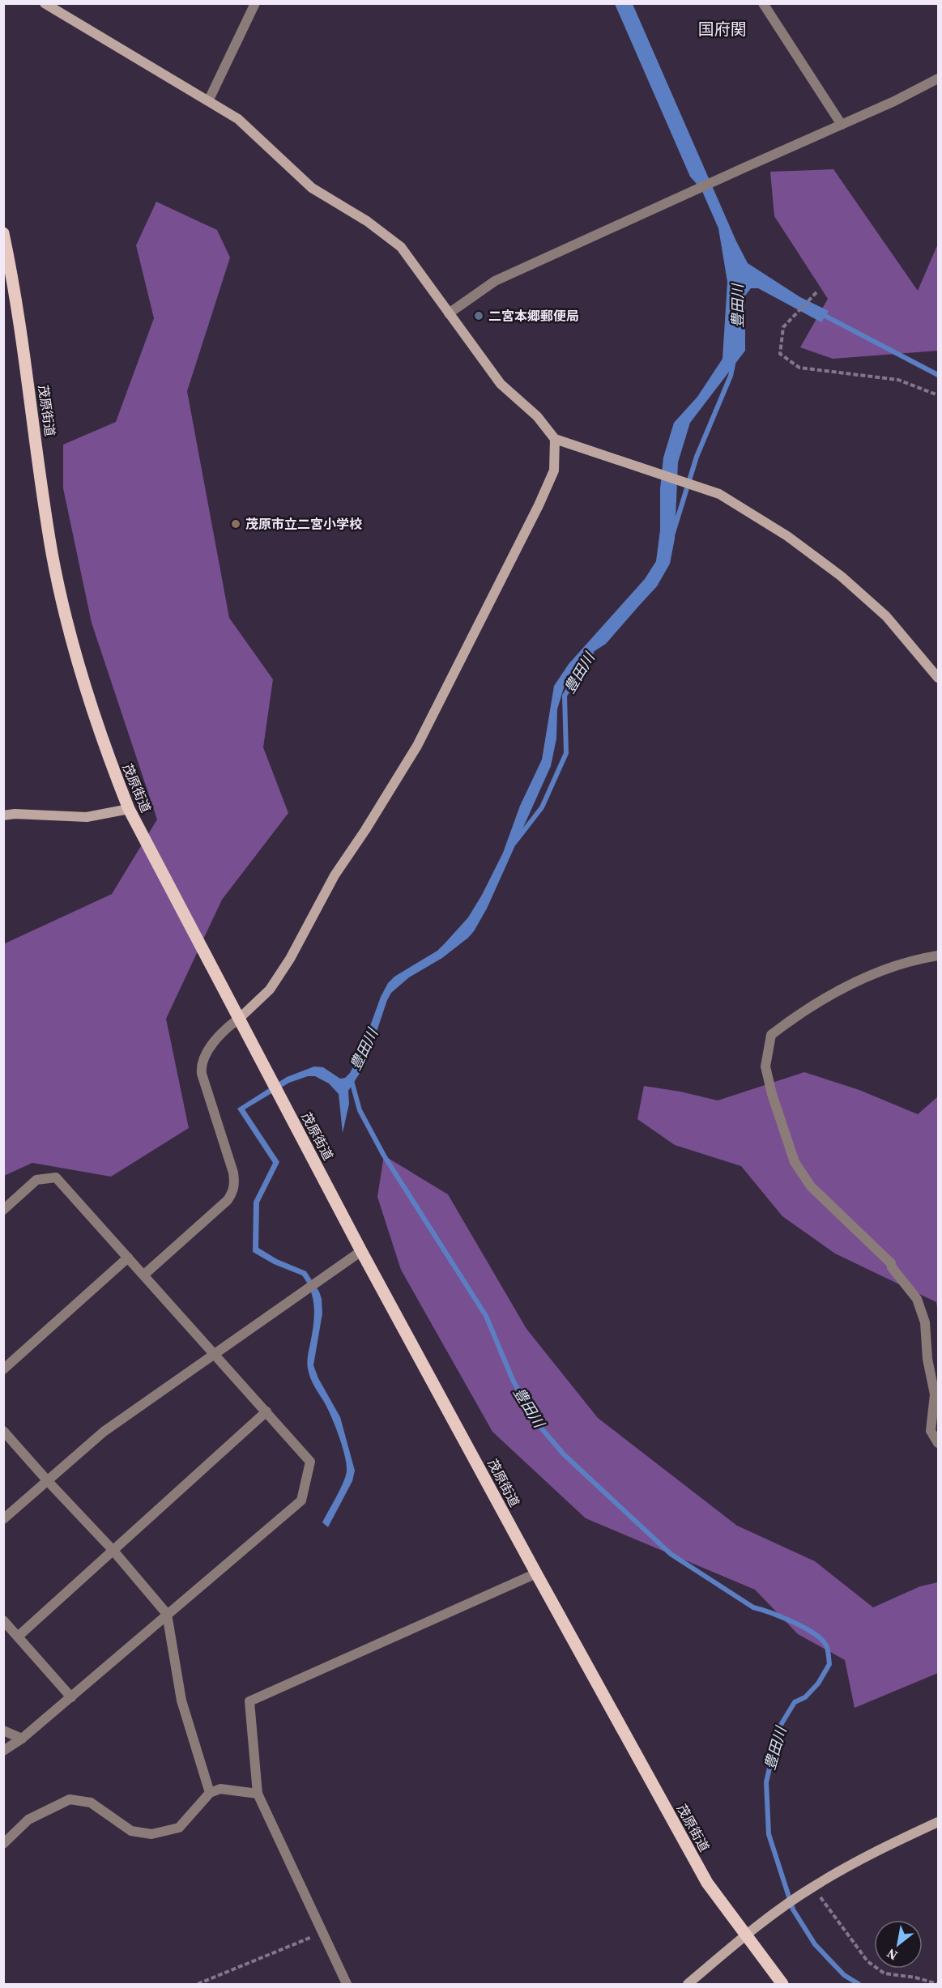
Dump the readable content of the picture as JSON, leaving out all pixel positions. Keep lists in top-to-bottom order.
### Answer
{
  "streets": {
    "main road": ["茂原街道"]
  },
  "districts": ["国府関"],
  "water": ["豊田川"],
  "places": ["二宮本郷郵便局", "茂原市立二宮小学校"],
  "north": "bottom left"
}
